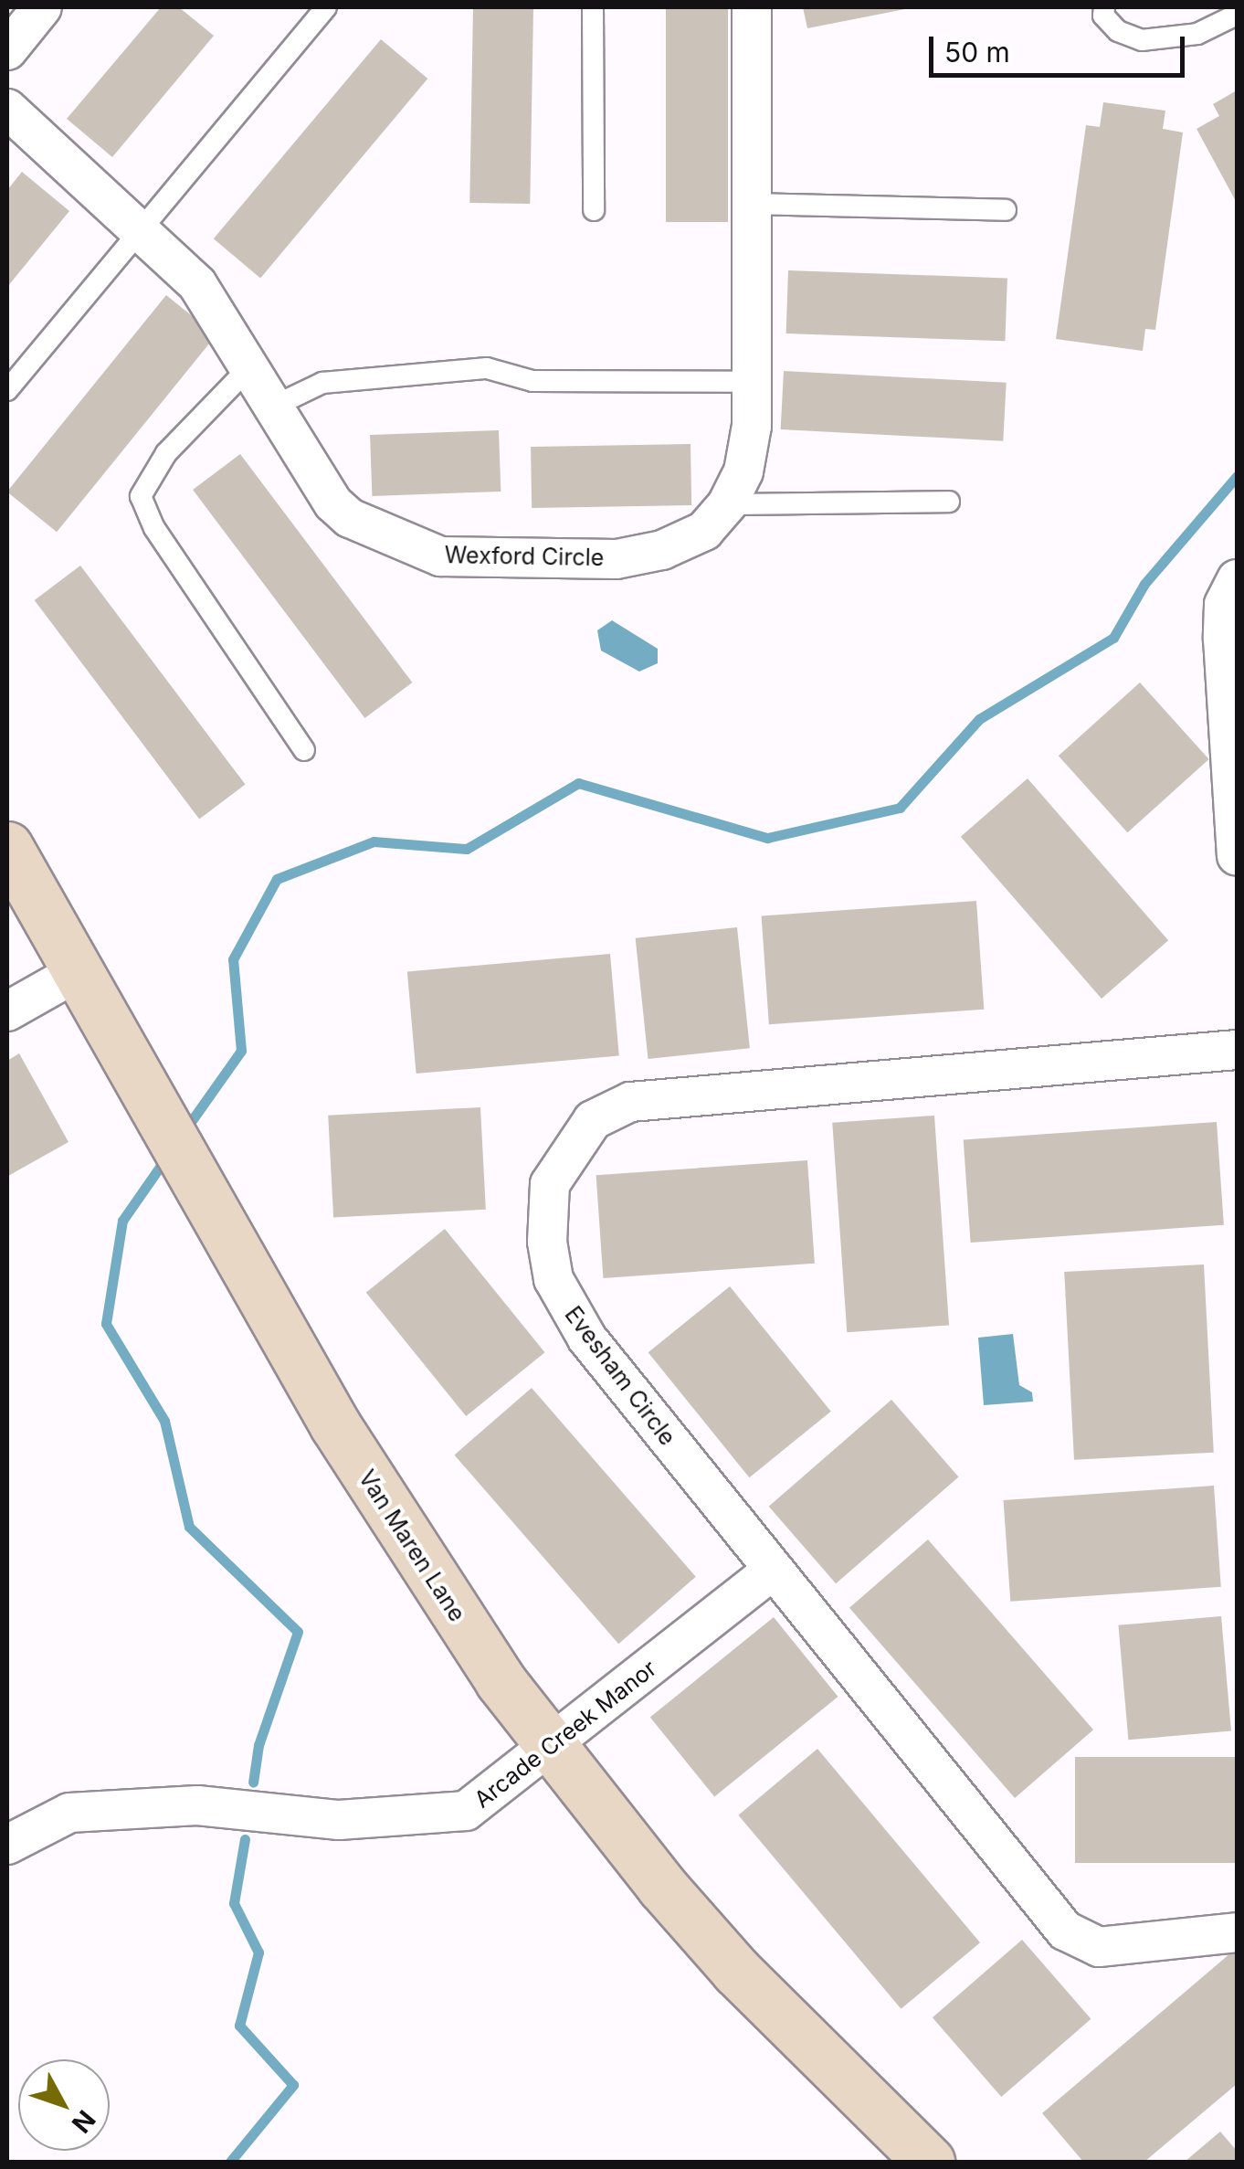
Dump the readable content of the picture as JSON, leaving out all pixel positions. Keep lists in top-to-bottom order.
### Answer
{
  "streets": {
    "main road": ["Van Maren Lane"],
    "street": ["Wexford Circle", "Evesham Circle", "Arcade Creek Manor"]
  },
  "crossings": [
    ["Evesham Circle", "Arcade Creek Manor"],
    ["Van Maren Lane", "Arcade Creek Manor"]
  ],
  "scale_bar": "50 m",
  "north": "bottom right"
}
